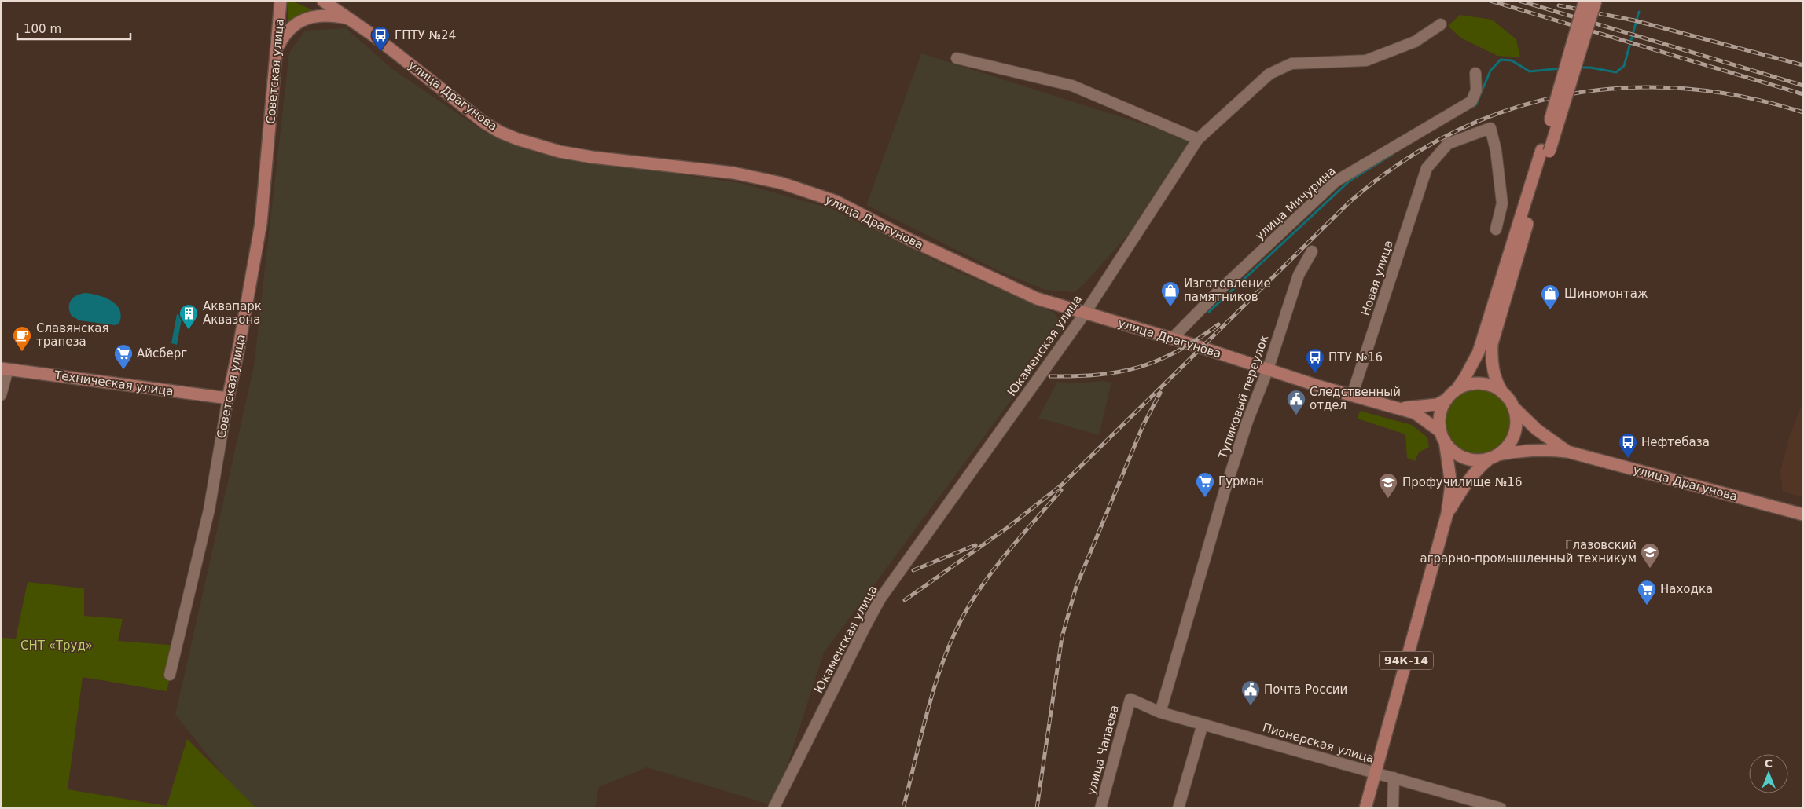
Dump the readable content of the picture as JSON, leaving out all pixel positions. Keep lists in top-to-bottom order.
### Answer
{
  "streets": {
    "main road": [
      "Советская улица",
      "улица Драгунова",
      "Техническая улица",
      "94К-14"
    ],
    "street": [
      "улица Мичурина",
      "Новая улица",
      "Юкаменская улица",
      "Тупиковый переулок",
      "Пионерская улица",
      "улица Чапаева"
    ]
  },
  "crossings": [
    ["Советская улица", "Техническая улица"],
    ["улица Драгунова", "улица Мичурина"],
    ["улица Драгунова", "Новая улица"],
    ["улица Драгунова", "Юкаменская улица"],
    ["улица Драгунова", "Тупиковый переулок"],
    ["Тупиковый переулок", "Пионерская улица"],
    ["94К-14", "Пионерская улица"],
    ["Пионерская улица", "улица Чапаева"]
  ],
  "parks": ["СНТ «Труд»"],
  "places": {
    "bus stop": ["ГПТУ №24", "ПТУ №16", "Нефтебаза"],
    "shop": ["Изготовление памятников", "Шиномонтаж"],
    "building": ["Аквапарк Аквазона"],
    "cafe": ["Славянская трапеза"],
    "supermarket": ["Айсберг", "Гурман", "Находка"],
    "public building": ["Следственный отдел", "Почта России"],
    "school or university": ["Профучилище №16", "Глазовский аграрно-промышленный техникум"]
  },
  "scale_bar": "100 m",
  "north": "top"
}
